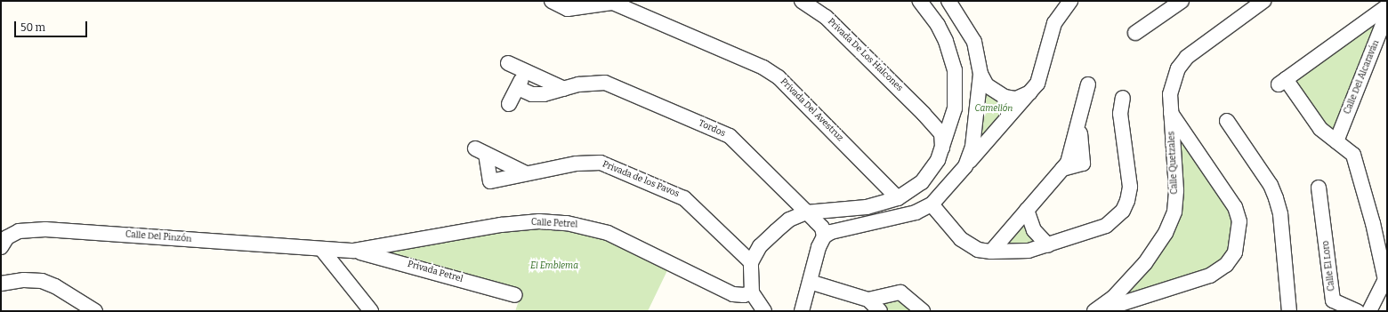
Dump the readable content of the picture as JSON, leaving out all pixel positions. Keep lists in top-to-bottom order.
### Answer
{
  "streets": {
    "street": [
      "Privada De Los Halcones",
      "Calle Del Alcaraván",
      "Privada Del Avestruz",
      "Tordos",
      "Calle Quetzales",
      "Privada de los Pavos",
      "Calle Petrel",
      "Calle Del Pinzón",
      "Calle El Loro",
      "Privada Petrel"
    ]
  },
  "crossings": [
    ["Calle Petrel", "Calle Del Pinzón"],
    ["Calle Petrel", "Privada Petrel"]
  ],
  "parks": ["Camellón", "El Emblema"],
  "scale_bar": "50 m"
}
